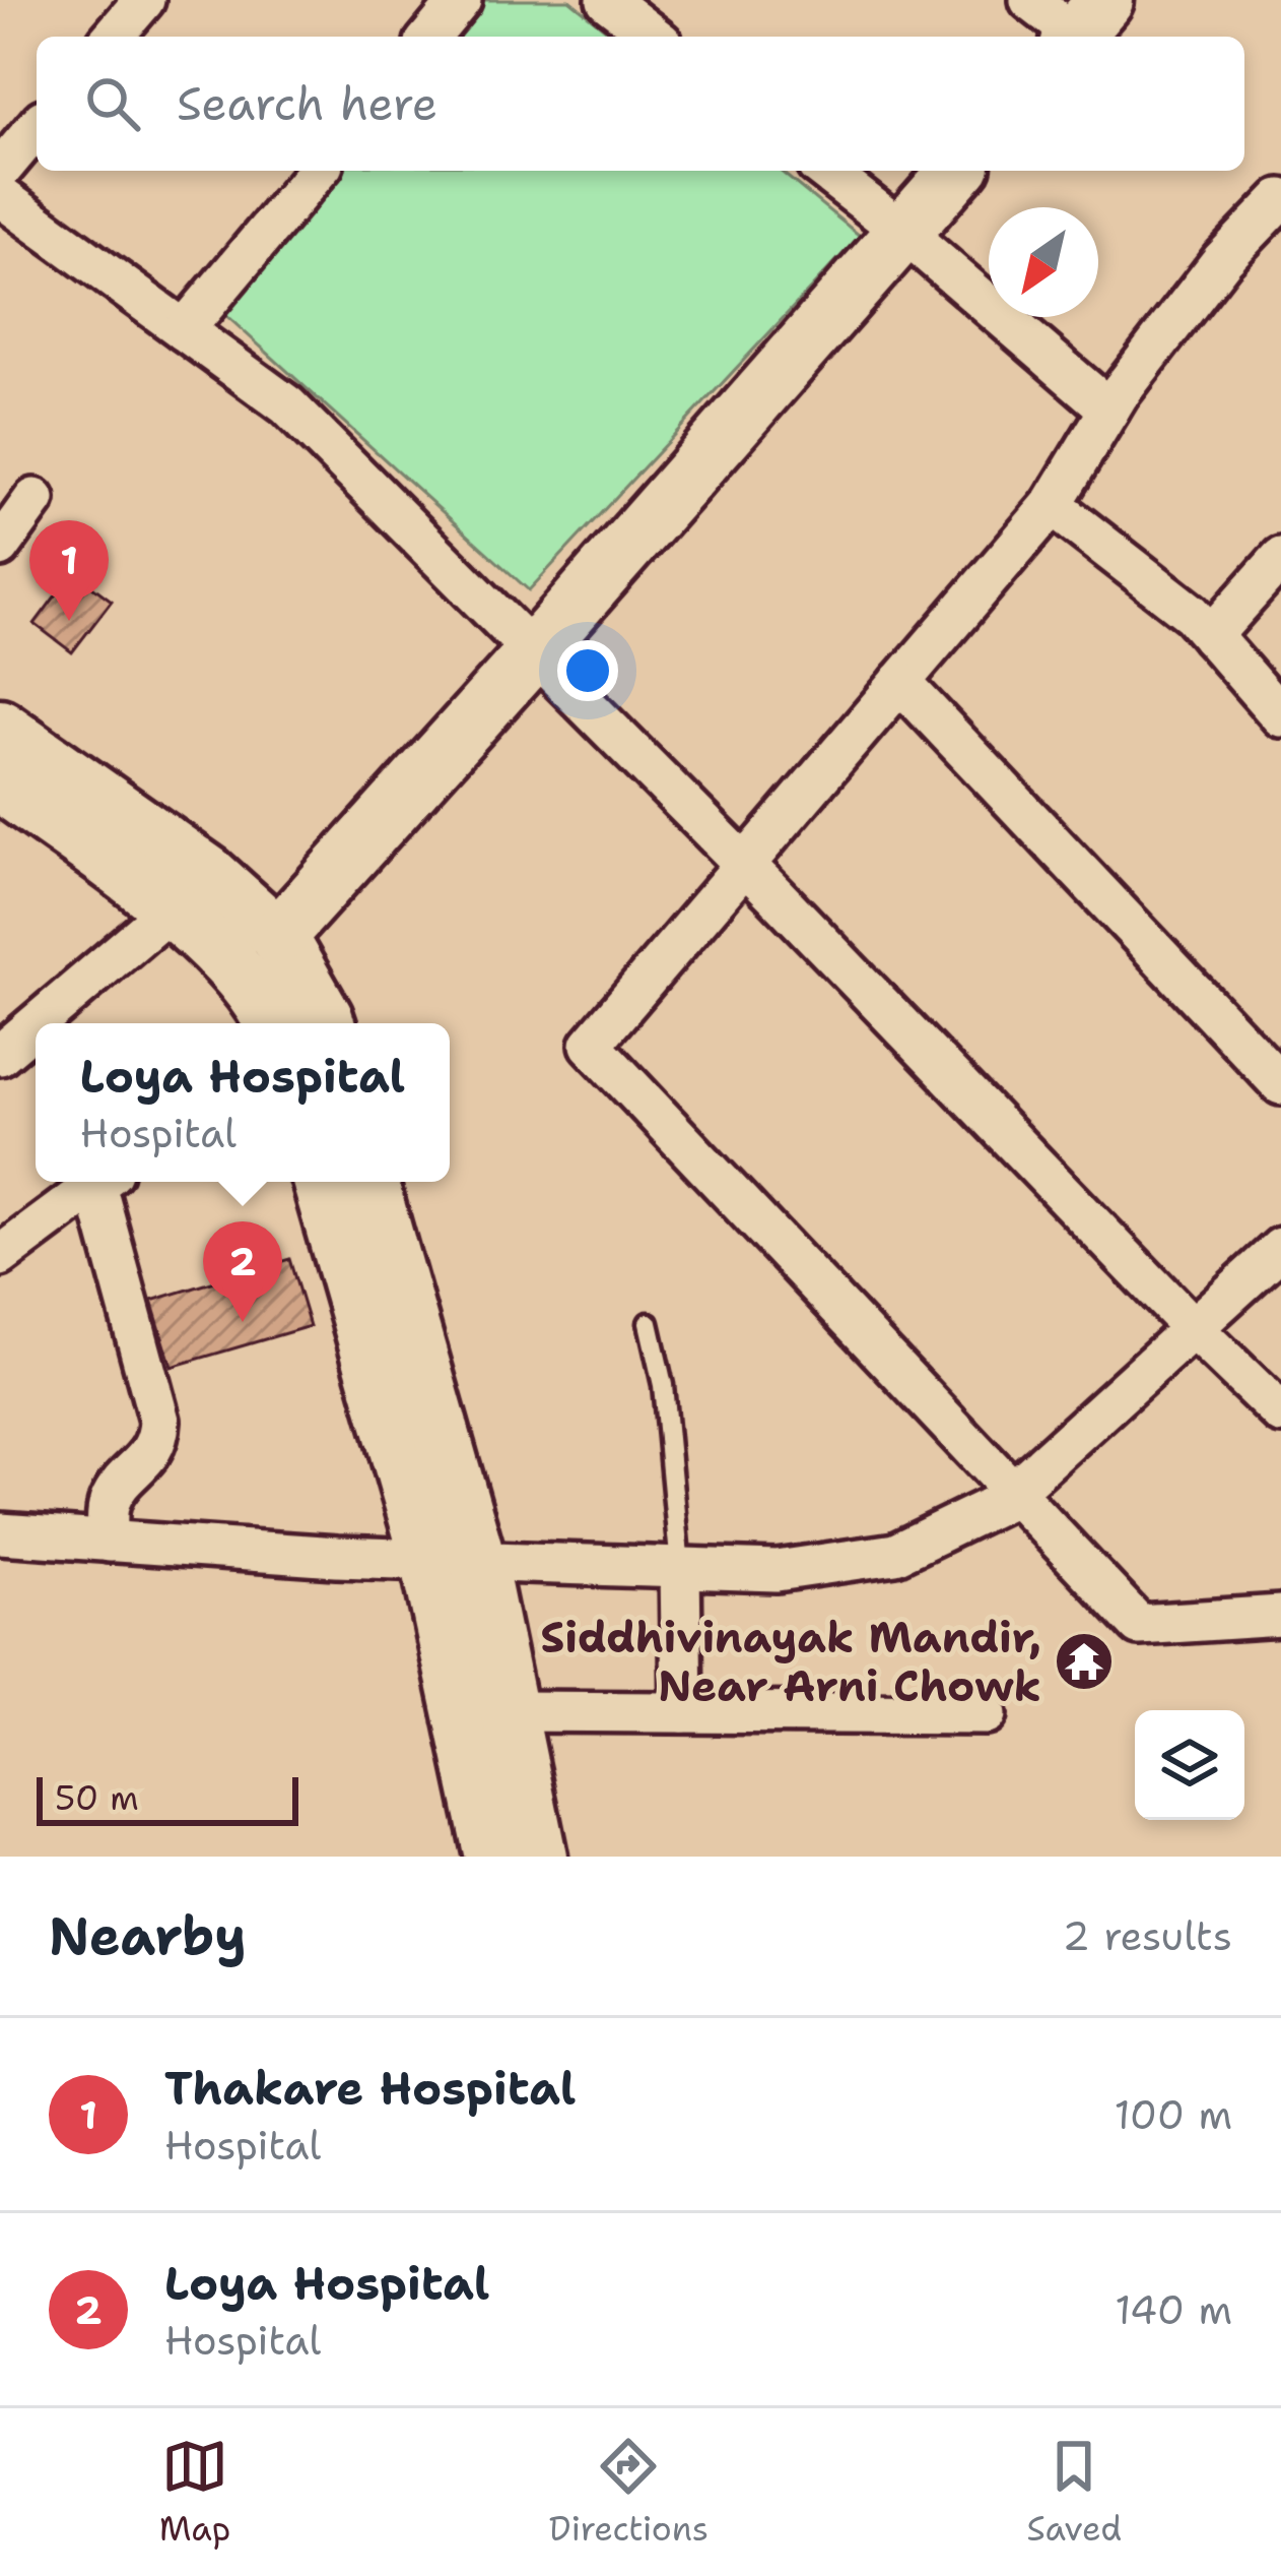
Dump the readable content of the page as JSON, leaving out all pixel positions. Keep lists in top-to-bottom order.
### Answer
{
  "places": {
    "temple": ["Siddhivinayak Mandir, Near Arni Chowk"]
  },
  "scale_bar": "50 m",
  "north": "bottom left",
  "page": {
    "search": "Search here",
    "pins": ["1", "2"],
    "popup": ["Loya Hospital", "Hospital"],
    "scale": "50 m",
    "heading": ["Nearby", "2 results"],
    "list": [
      {
        "mark": "1",
        "name": "Thakare Hospital",
        "note": "Hospital",
        "value": "100 m"
      },
      {
        "mark": "2",
        "name": "Loya Hospital",
        "note": "Hospital",
        "value": "140 m"
      }
    ],
    "nav": ["Map", "Directions", "Saved"]
  }
}
